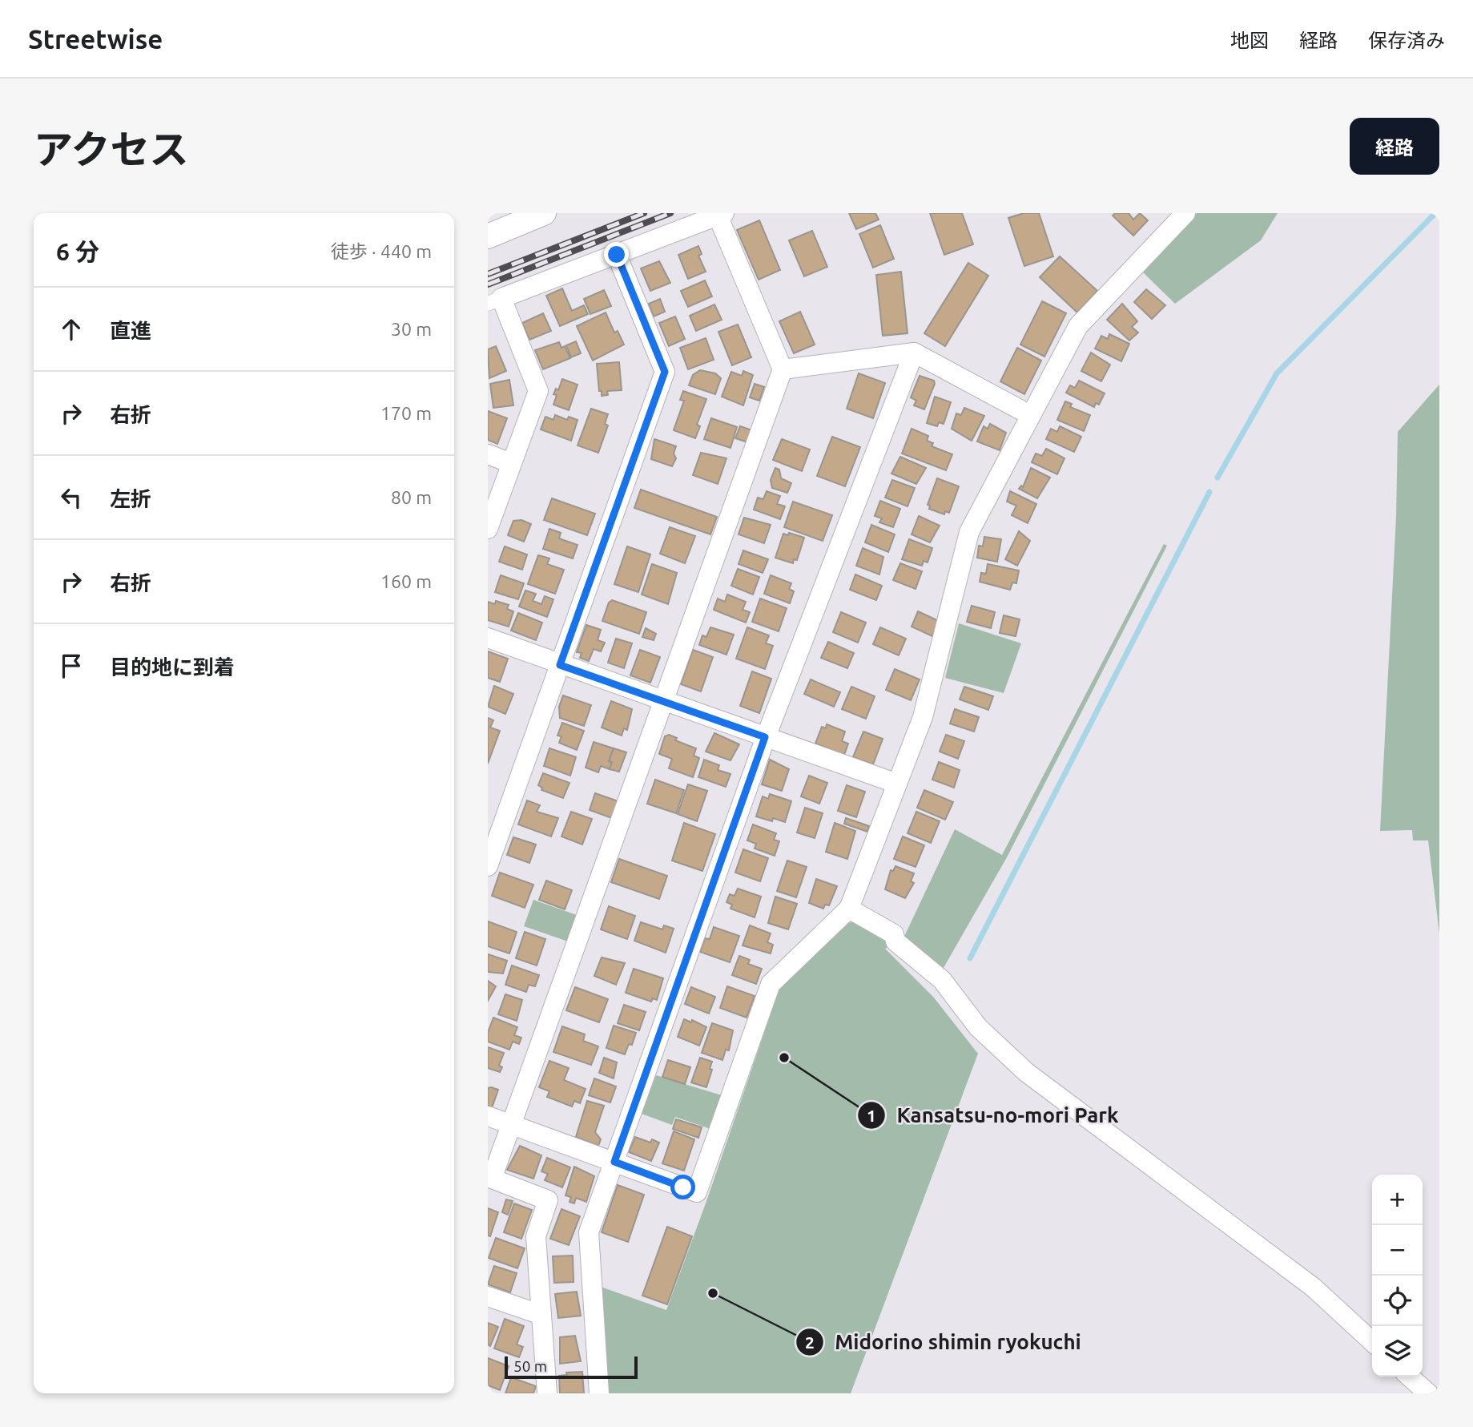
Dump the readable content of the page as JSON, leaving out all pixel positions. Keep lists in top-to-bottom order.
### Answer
{
  "places": ["Kansatsu-no-mori Park", "Midorino shimin ryokuchi"],
  "scale_bar": "50 m",
  "page": {
    "header": "Streetwise",
    "nav": ["地図", "経路", "保存済み"],
    "title": "アクセス",
    "buttons": "経路",
    "heading": ["6 分", "徒歩 · 440 m"],
    "list": [
      ["直進", "30 m"],
      ["右折", "170 m"],
      ["左折", "80 m"],
      ["右折", "160 m"],
      "目的地に到着"
    ],
    "map_buttons": ["+", "−"],
    "scale": "50 m"
  }
}
